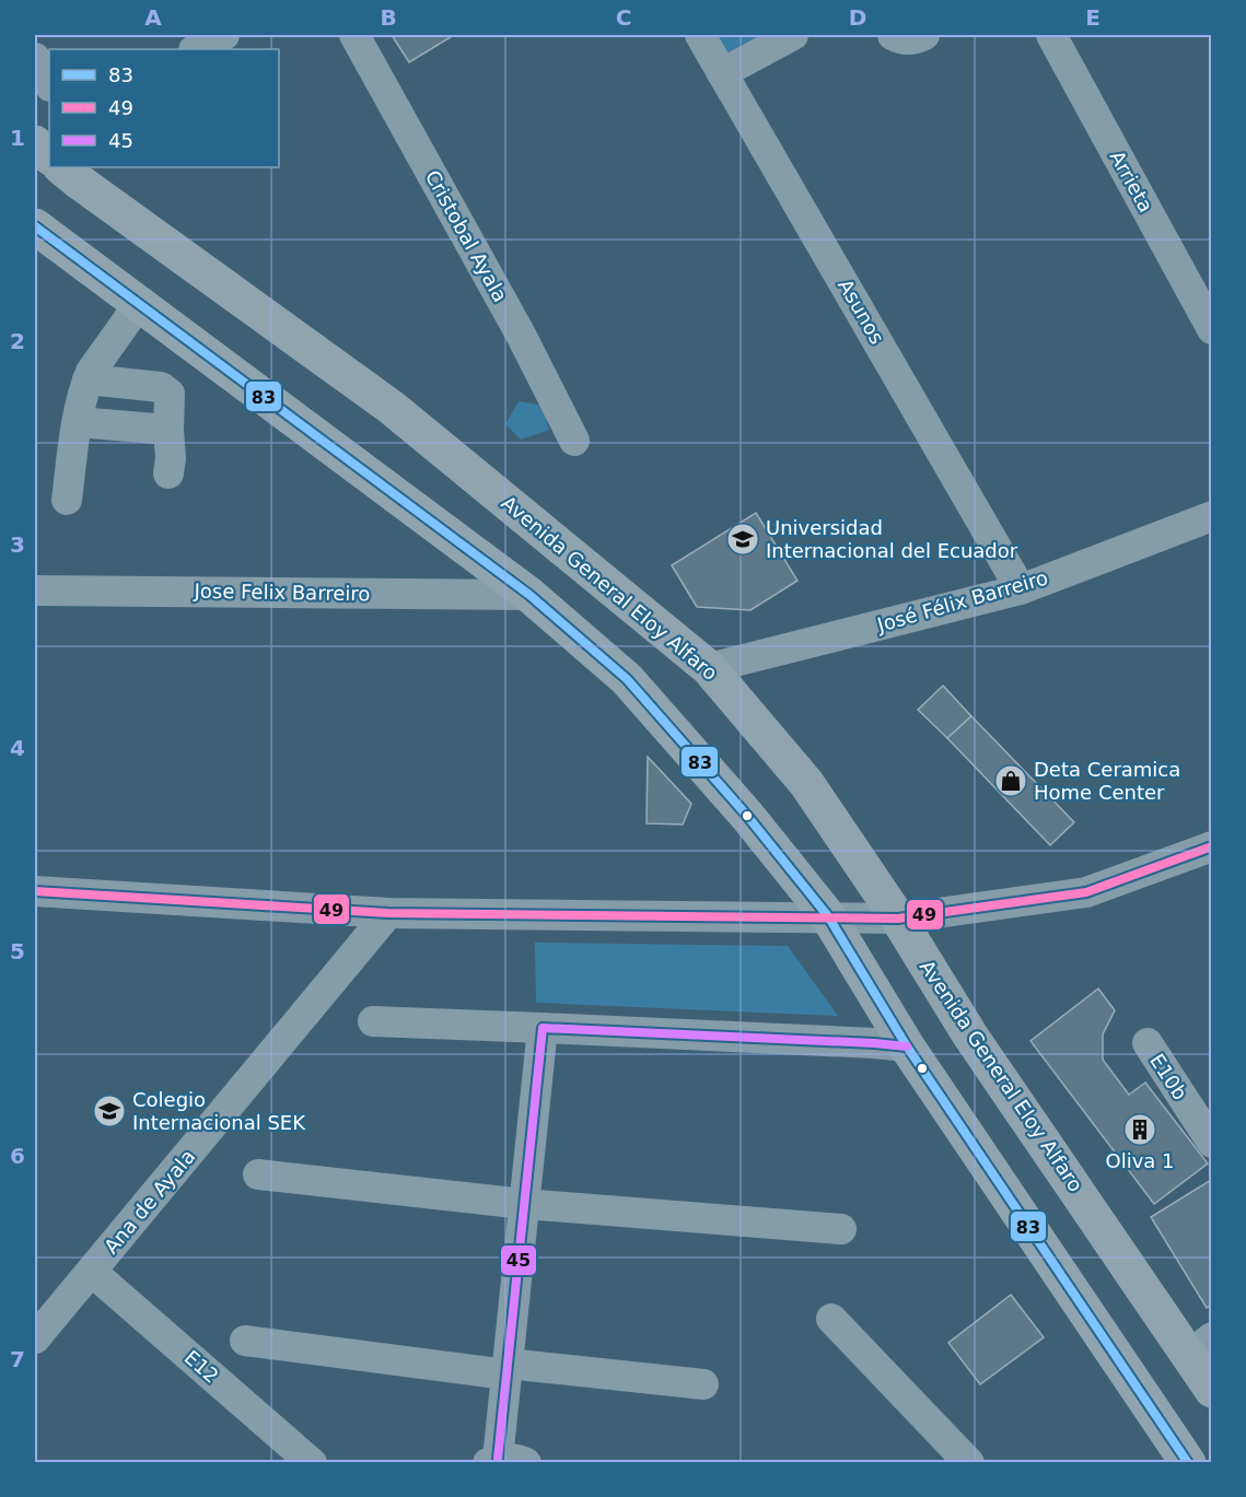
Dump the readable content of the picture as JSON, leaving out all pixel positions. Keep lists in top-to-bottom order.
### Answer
{
  "streets": {
    "main road": ["Avenida General Eloy Alfaro"],
    "street": [
      "Arrieta",
      "Cristobal Ayala",
      "Asunos",
      "Jose Felix Barreiro",
      "José Félix Barreiro",
      "E10b",
      "Ana de Ayala",
      "E12"
    ]
  },
  "crossings": [
    ["Asunos", "José Félix Barreiro"],
    ["Avenida General Eloy Alfaro", "José Félix Barreiro"],
    ["Ana de Ayala", "E12"]
  ],
  "places": {
    "school or university": ["Universidad Internacional del Ecuador", "Colegio Internacional SEK"],
    "shop": ["Deta Ceramica Home Center"],
    "building": ["Oliva 1"]
  },
  "lines": ["transit line 83", "transit line 49", "transit line 45"],
  "legend": ["83", "49", "45"],
  "grid": {
    "columns": [
      "A",
      "B",
      "C",
      "D",
      "E"
    ],
    "rows": [
      "1",
      "2",
      "3",
      "4",
      "5",
      "6",
      "7"
    ]
  }
}
